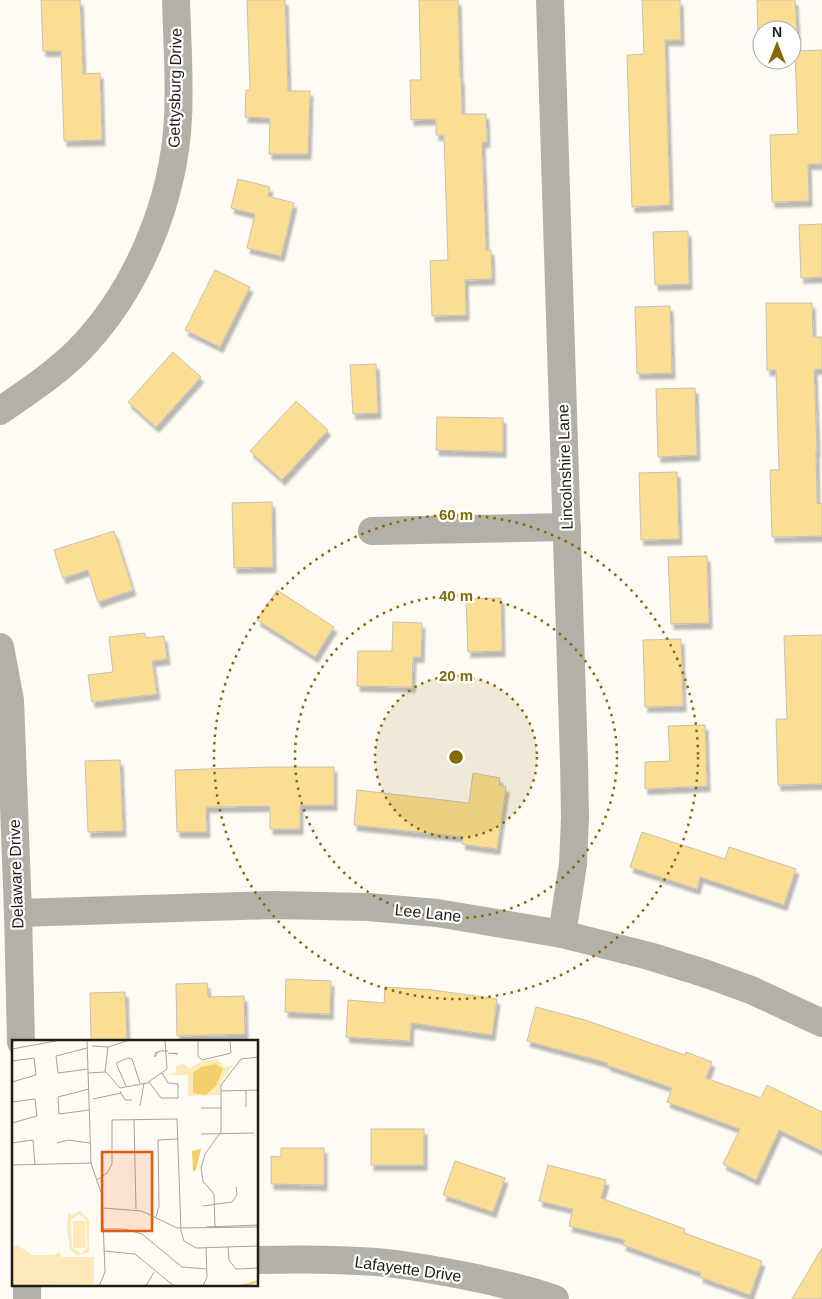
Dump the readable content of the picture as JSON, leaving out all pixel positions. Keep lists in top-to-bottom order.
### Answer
{
  "streets": {
    "street": [
      "Gettysburg Drive",
      "Lincolnshire Lane",
      "Delaware Drive",
      "Lee Lane",
      "Lafayette Drive"
    ]
  },
  "crossings": [
    ["Lincolnshire Lane", "Lee Lane"],
    ["Delaware Drive", "Lee Lane"]
  ],
  "north": "top",
  "rings": ["60 m", "40 m", "20 m"]
}
